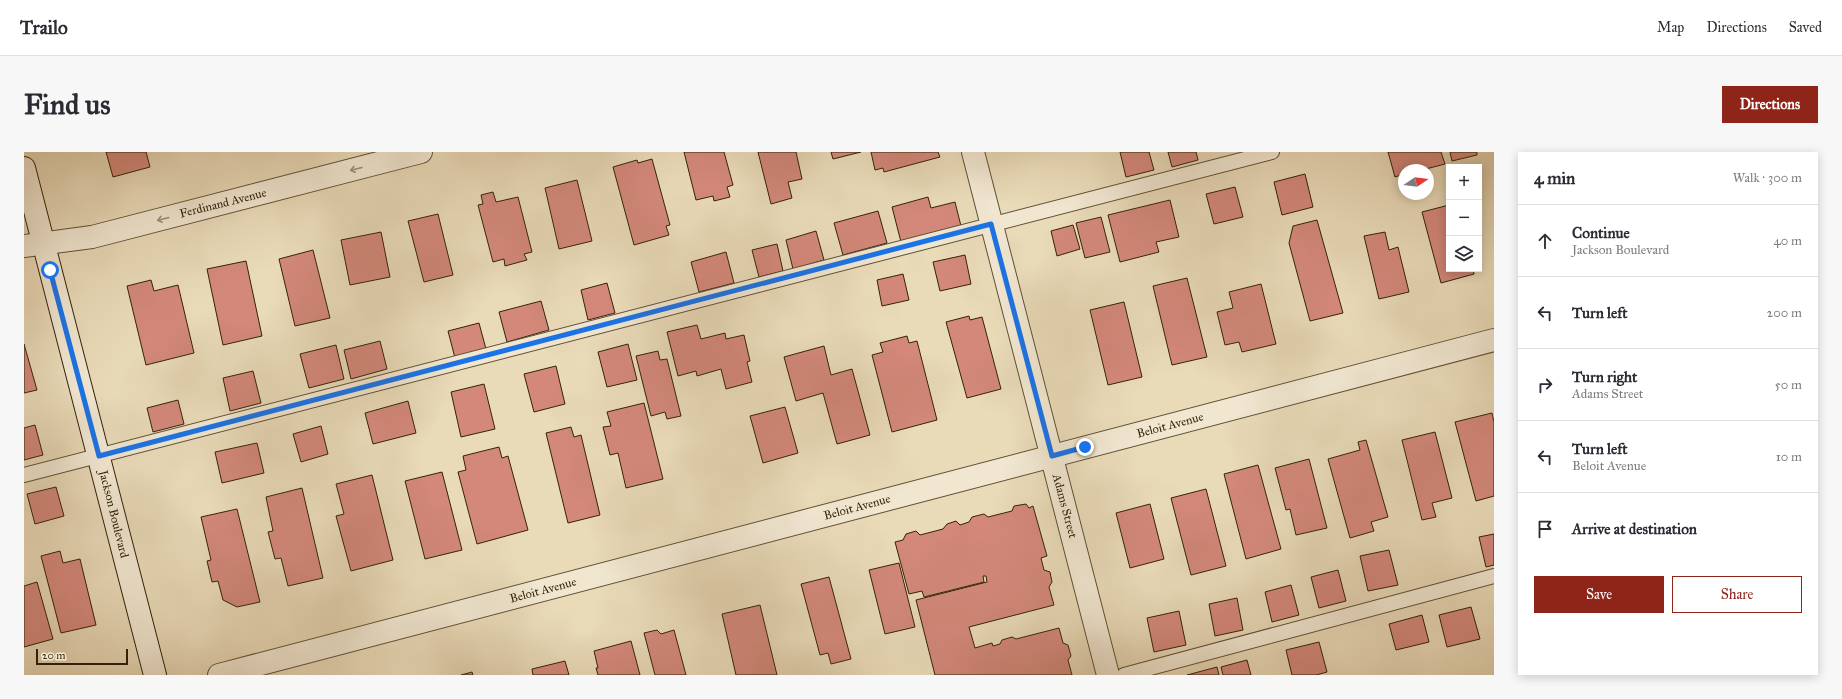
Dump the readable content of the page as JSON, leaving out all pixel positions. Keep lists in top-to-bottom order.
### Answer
{
  "streets": {
    "street": [
      "Ferdinand Avenue",
      "Beloit Avenue",
      "Adams Street",
      "Jackson Boulevard"
    ]
  },
  "crossings": [
    ["Ferdinand Avenue", "Jackson Boulevard"],
    ["Beloit Avenue", "Adams Street"]
  ],
  "one_way": ["Ferdinand Avenue"],
  "scale_bar": "20 m",
  "north": "right",
  "page": {
    "header": "Trailo",
    "nav": ["Map", "Directions", "Saved"],
    "buttons": [
      "Directions",
      ["Save", "Share"]
    ],
    "title": "Find us",
    "heading": ["4 min", "Walk · 300 m"],
    "map_buttons": ["+", "−"],
    "list": [
      ["Continue", "Jackson Boulevard", "40 m"],
      ["Turn left", "200 m"],
      ["Turn right", "Adams Street", "50 m"],
      ["Turn left", "Beloit Avenue", "10 m"],
      "Arrive at destination"
    ],
    "scale": "20 m"
  }
}
